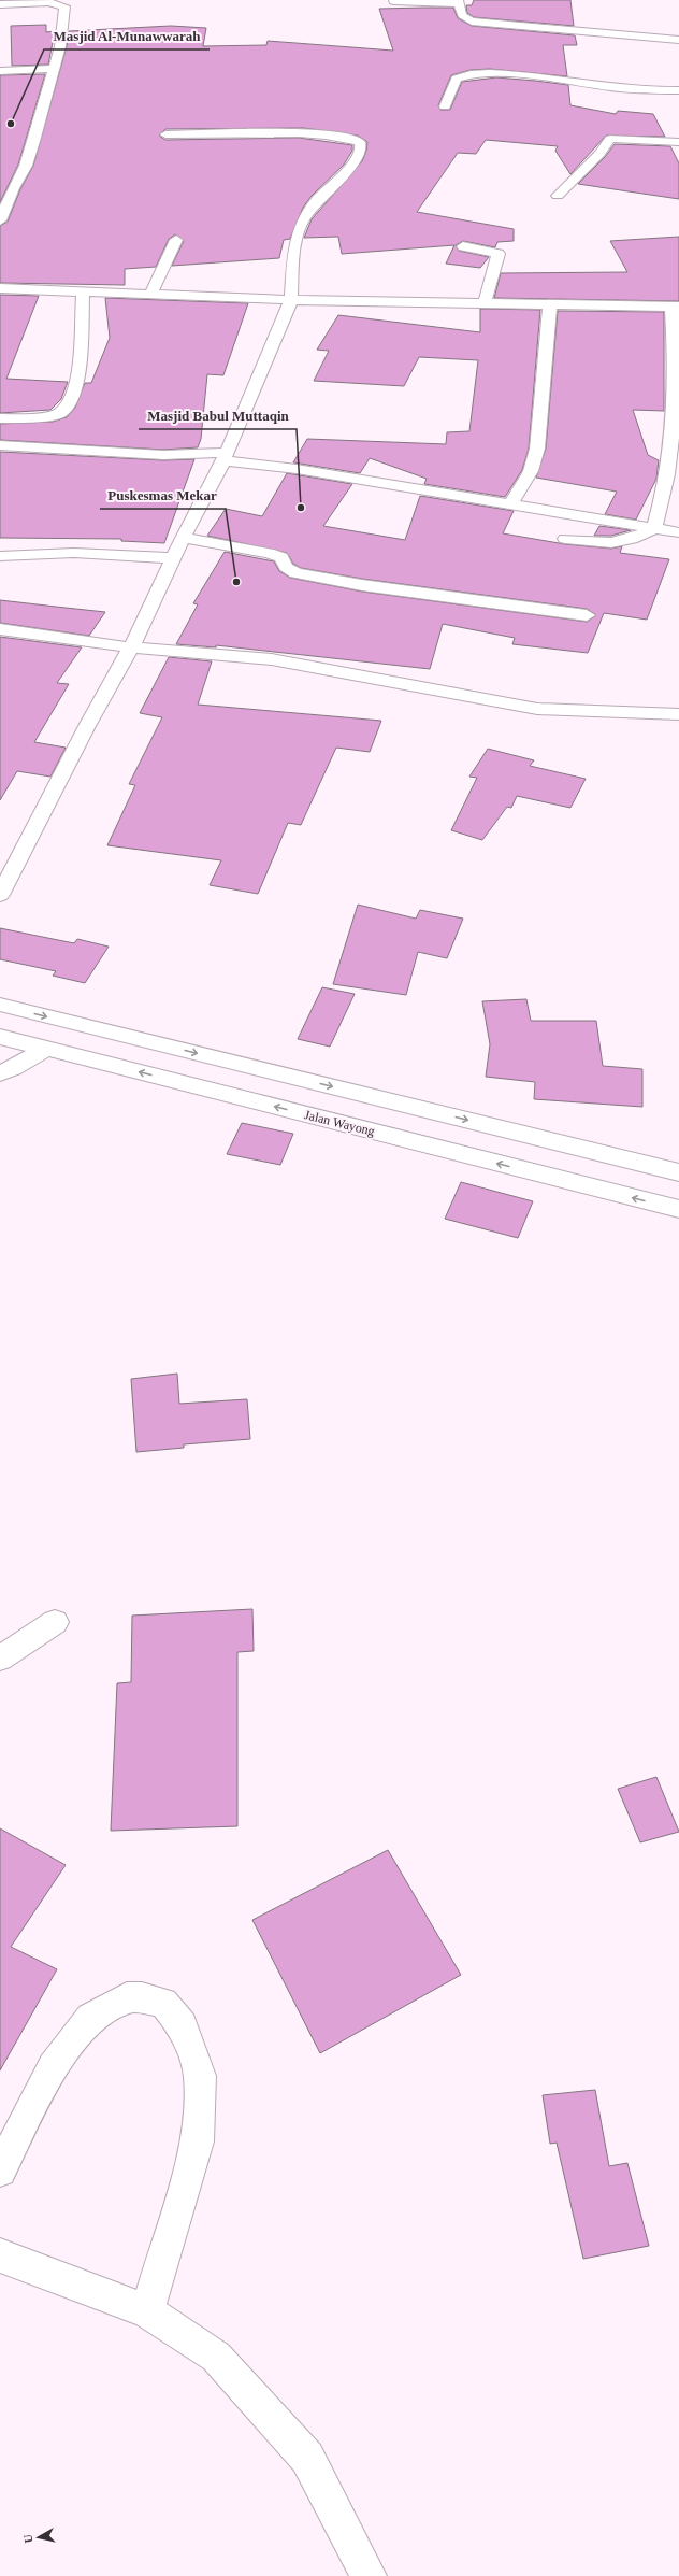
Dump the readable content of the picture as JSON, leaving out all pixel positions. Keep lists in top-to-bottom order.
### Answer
{
  "streets": {
    "street": ["Jalan Wayong"]
  },
  "places": ["Masjid Al-Munawwarah", "Masjid Babul Muttaqin", "Puskesmas Mekar"],
  "north": "left"
}
